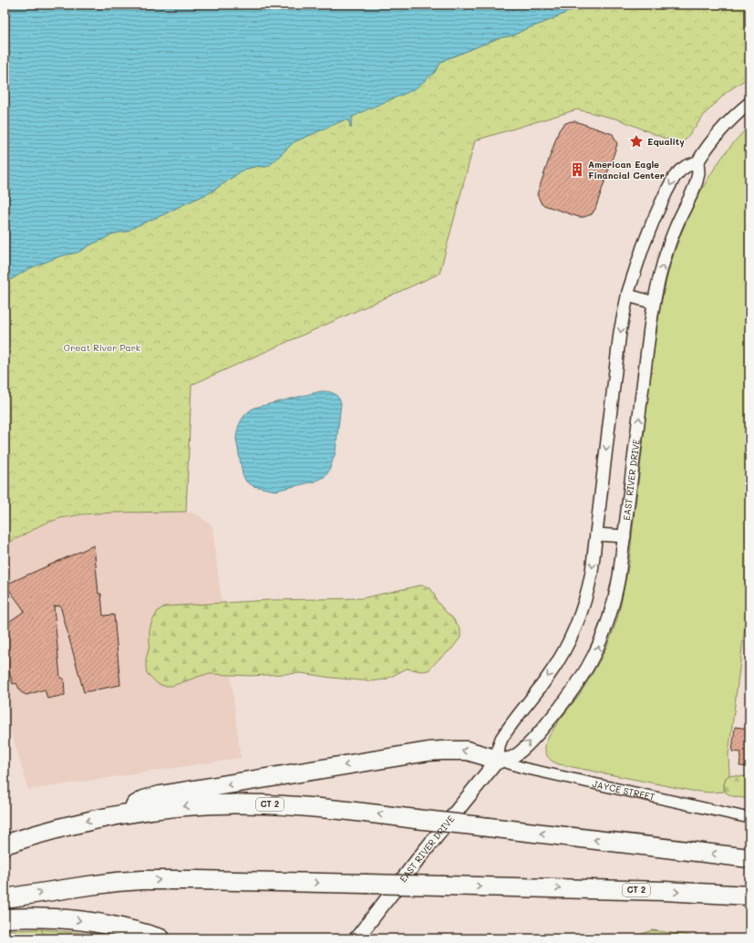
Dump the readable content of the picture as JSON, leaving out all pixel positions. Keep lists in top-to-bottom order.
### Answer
{
  "streets": {
    "highway": ["CT 2"],
    "main road": ["EAST RIVER DRIVE"],
    "street": ["JAYCE STREET"]
  },
  "crossings": [
    ["EAST RIVER DRIVE", "JAYCE STREET"]
  ],
  "parks": ["Great River Park"],
  "places": {
    "place": ["Equality"],
    "building": ["American Eagle Financial Center"]
  }
}
